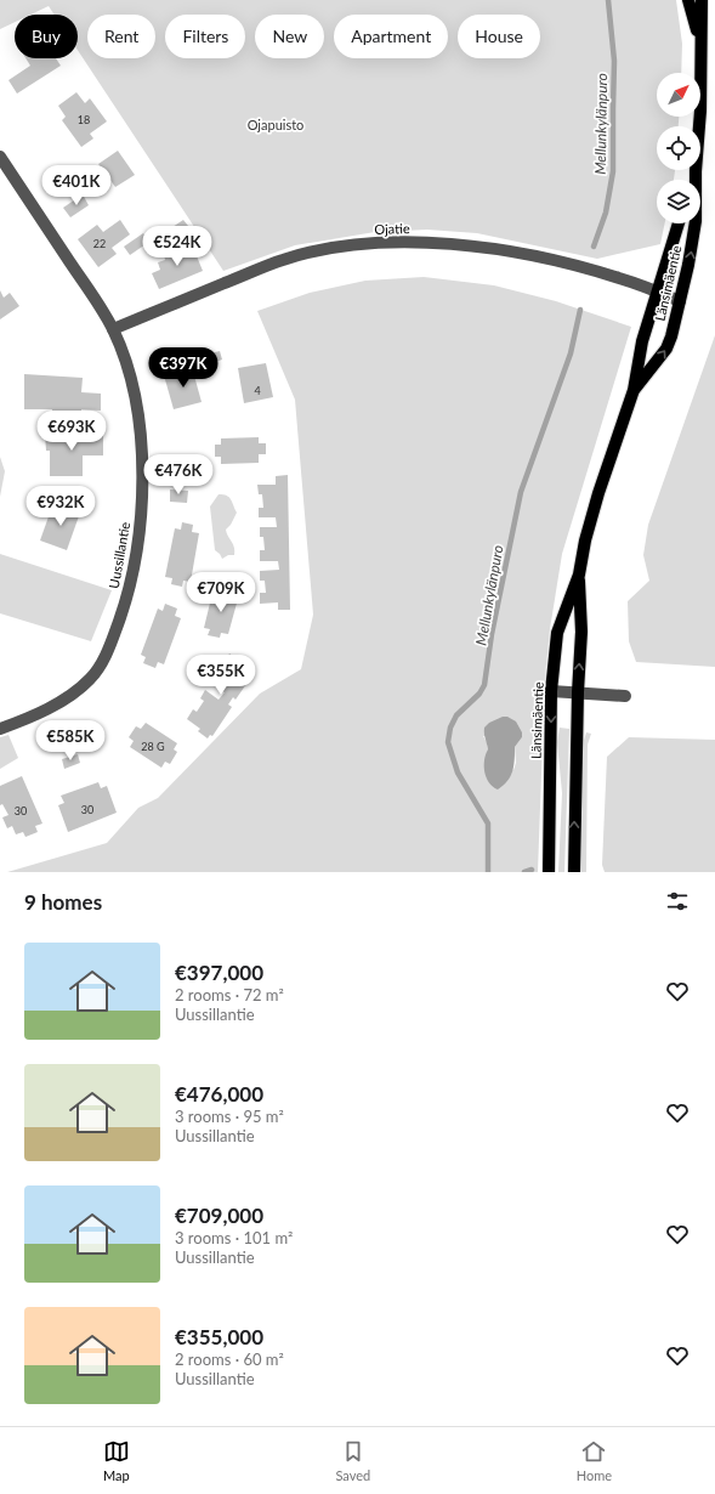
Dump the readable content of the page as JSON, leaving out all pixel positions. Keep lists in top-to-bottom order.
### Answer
{
  "streets": {
    "main road": ["Länsimäentie"],
    "street": ["Ojatie", "Uussillantie"]
  },
  "crossings": [
    ["Ojatie", "Länsimäentie"],
    ["Ojatie", "Uussillantie"]
  ],
  "water": ["Mellunkylänpuro"],
  "parks": ["Ojapuisto"],
  "house_numbers": [
    "18",
    "22",
    "4",
    "28 G",
    "30",
    "30"
  ],
  "north": "top right",
  "page": {
    "chip": [
      "Buy",
      "Rent",
      "Filters",
      "New",
      "Apartment",
      "House"
    ],
    "price": [
      "€401K",
      "€524K",
      "€397K",
      "€693K",
      "€476K",
      "€932K",
      "€709K",
      "€355K",
      "€585K"
    ],
    "heading": "9 homes",
    "list": [
      {
        "name": "€397,000",
        "note": "2 rooms · 72 m² · Uussillantie"
      },
      {
        "name": "€476,000",
        "note": "3 rooms · 95 m² · Uussillantie"
      },
      {
        "name": "€709,000",
        "note": "3 rooms · 101 m² · Uussillantie"
      },
      {
        "name": "€355,000",
        "note": "2 rooms · 60 m² · Uussillantie"
      }
    ],
    "tabs": ["Map", "Saved", "Home"]
  }
}
